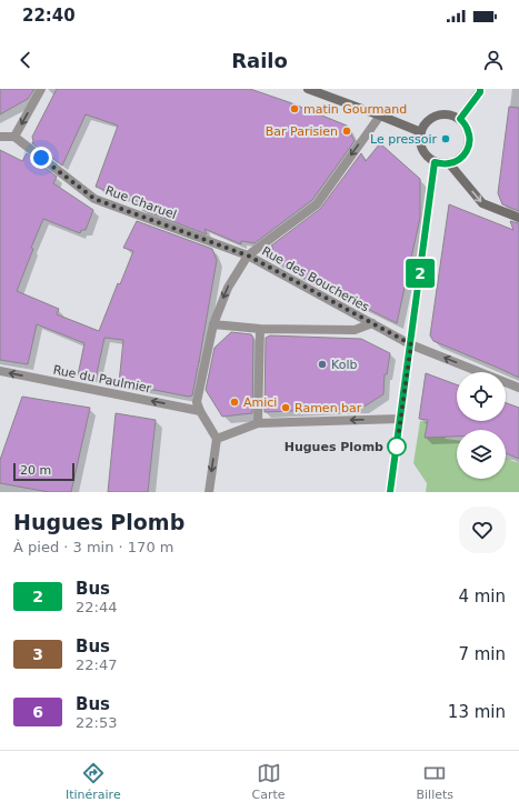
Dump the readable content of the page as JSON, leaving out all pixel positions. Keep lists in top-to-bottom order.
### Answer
{
  "streets": {
    "street": ["Rue Charuel", "Rue des Boucheries", "Rue du Paulmier"]
  },
  "crossings": [
    ["Rue Charuel", "Rue des Boucheries"]
  ],
  "one_way": ["Rue du Paulmier"],
  "places": [
    "matin Gourmand",
    "Bar Parisien",
    "Le pressoir",
    "Kolb",
    "Amici",
    "Ramen bar",
    "Hugues Plomb"
  ],
  "lines": ["bus line 2"],
  "scale_bar": "20 m",
  "page": {
    "status": "22:40",
    "header": "Railo",
    "on_map": "2",
    "scale": "20 m",
    "heading": ["Hugues Plomb", "À pied · 3 min · 170 m"],
    "list": [
      {
        "mark": "2",
        "name": "Bus",
        "note": "22:44",
        "value": "4 min"
      },
      {
        "mark": "3",
        "name": "Bus",
        "note": "22:47",
        "value": "7 min"
      },
      {
        "mark": "6",
        "name": "Bus",
        "note": "22:53",
        "value": "13 min"
      }
    ],
    "tabs": ["Itinéraire", "Carte", "Billets"]
  }
}
